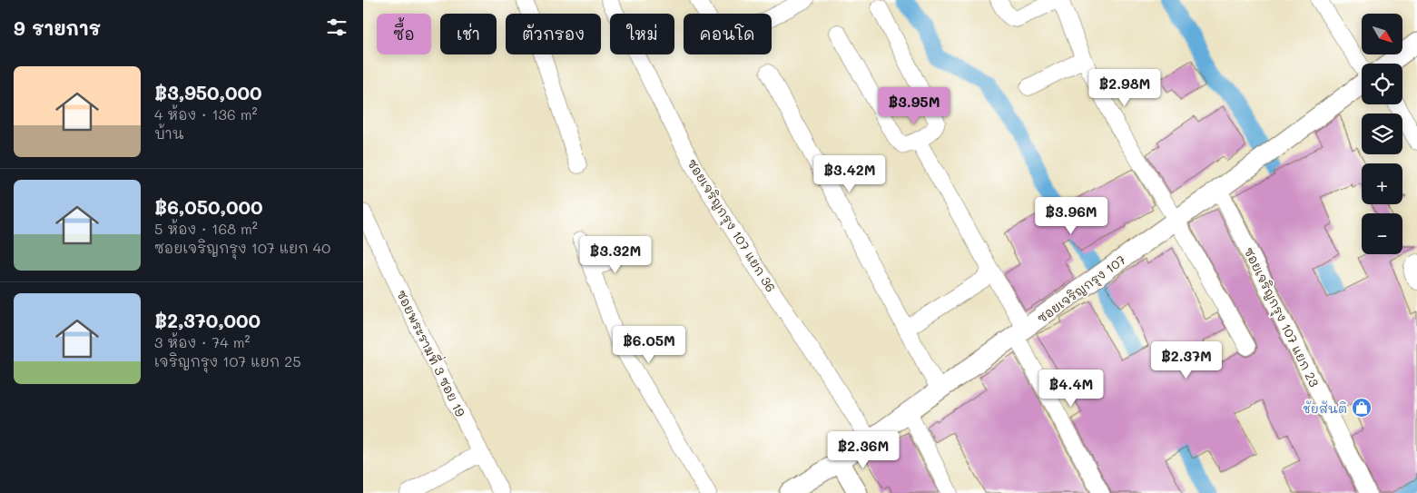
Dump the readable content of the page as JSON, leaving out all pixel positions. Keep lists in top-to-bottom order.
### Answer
{
  "streets": {
    "street": [
      "ซอยเจริญกรุง 107 แยก 36",
      "ซอยเจริญกรุง 107",
      "ซอยเจริญกรุง 107 แยก 23",
      "ซอยพระรามที่ 3 ซอย 19"
    ]
  },
  "crossings": [
    ["ซอยเจริญกรุง 107 แยก 36", "ซอยเจริญกรุง 107"],
    ["ซอยเจริญกรุง 107", "ซอยเจริญกรุง 107 แยก 23"]
  ],
  "places": {
    "shop": ["ชัยสันติ"]
  },
  "north": "bottom right",
  "page": {
    "heading": "9 รายการ",
    "map_buttons": ["+", "−"],
    "chip": [
      "ซื้อ",
      "เช่า",
      "ตัวกรอง",
      "ใหม่",
      "คอนโด"
    ],
    "list": [
      {
        "name": "฿3,950,000",
        "note": "4 ห้อง · 136 m² · บ้าน"
      },
      {
        "name": "฿6,050,000",
        "note": "5 ห้อง · 168 m² · ซอยเจริญกรุง 107 แยก 40"
      },
      {
        "name": "฿2,370,000",
        "note": "3 ห้อง · 74 m² · เจริญกรุง 107 แยก 25"
      }
    ],
    "price": [
      "฿2.98M",
      "฿3.95M",
      "฿3.42M",
      "฿3.96M",
      "฿3.32M",
      "฿6.05M",
      "฿2.37M",
      "฿4.4M",
      "฿2.36M"
    ]
  }
}
